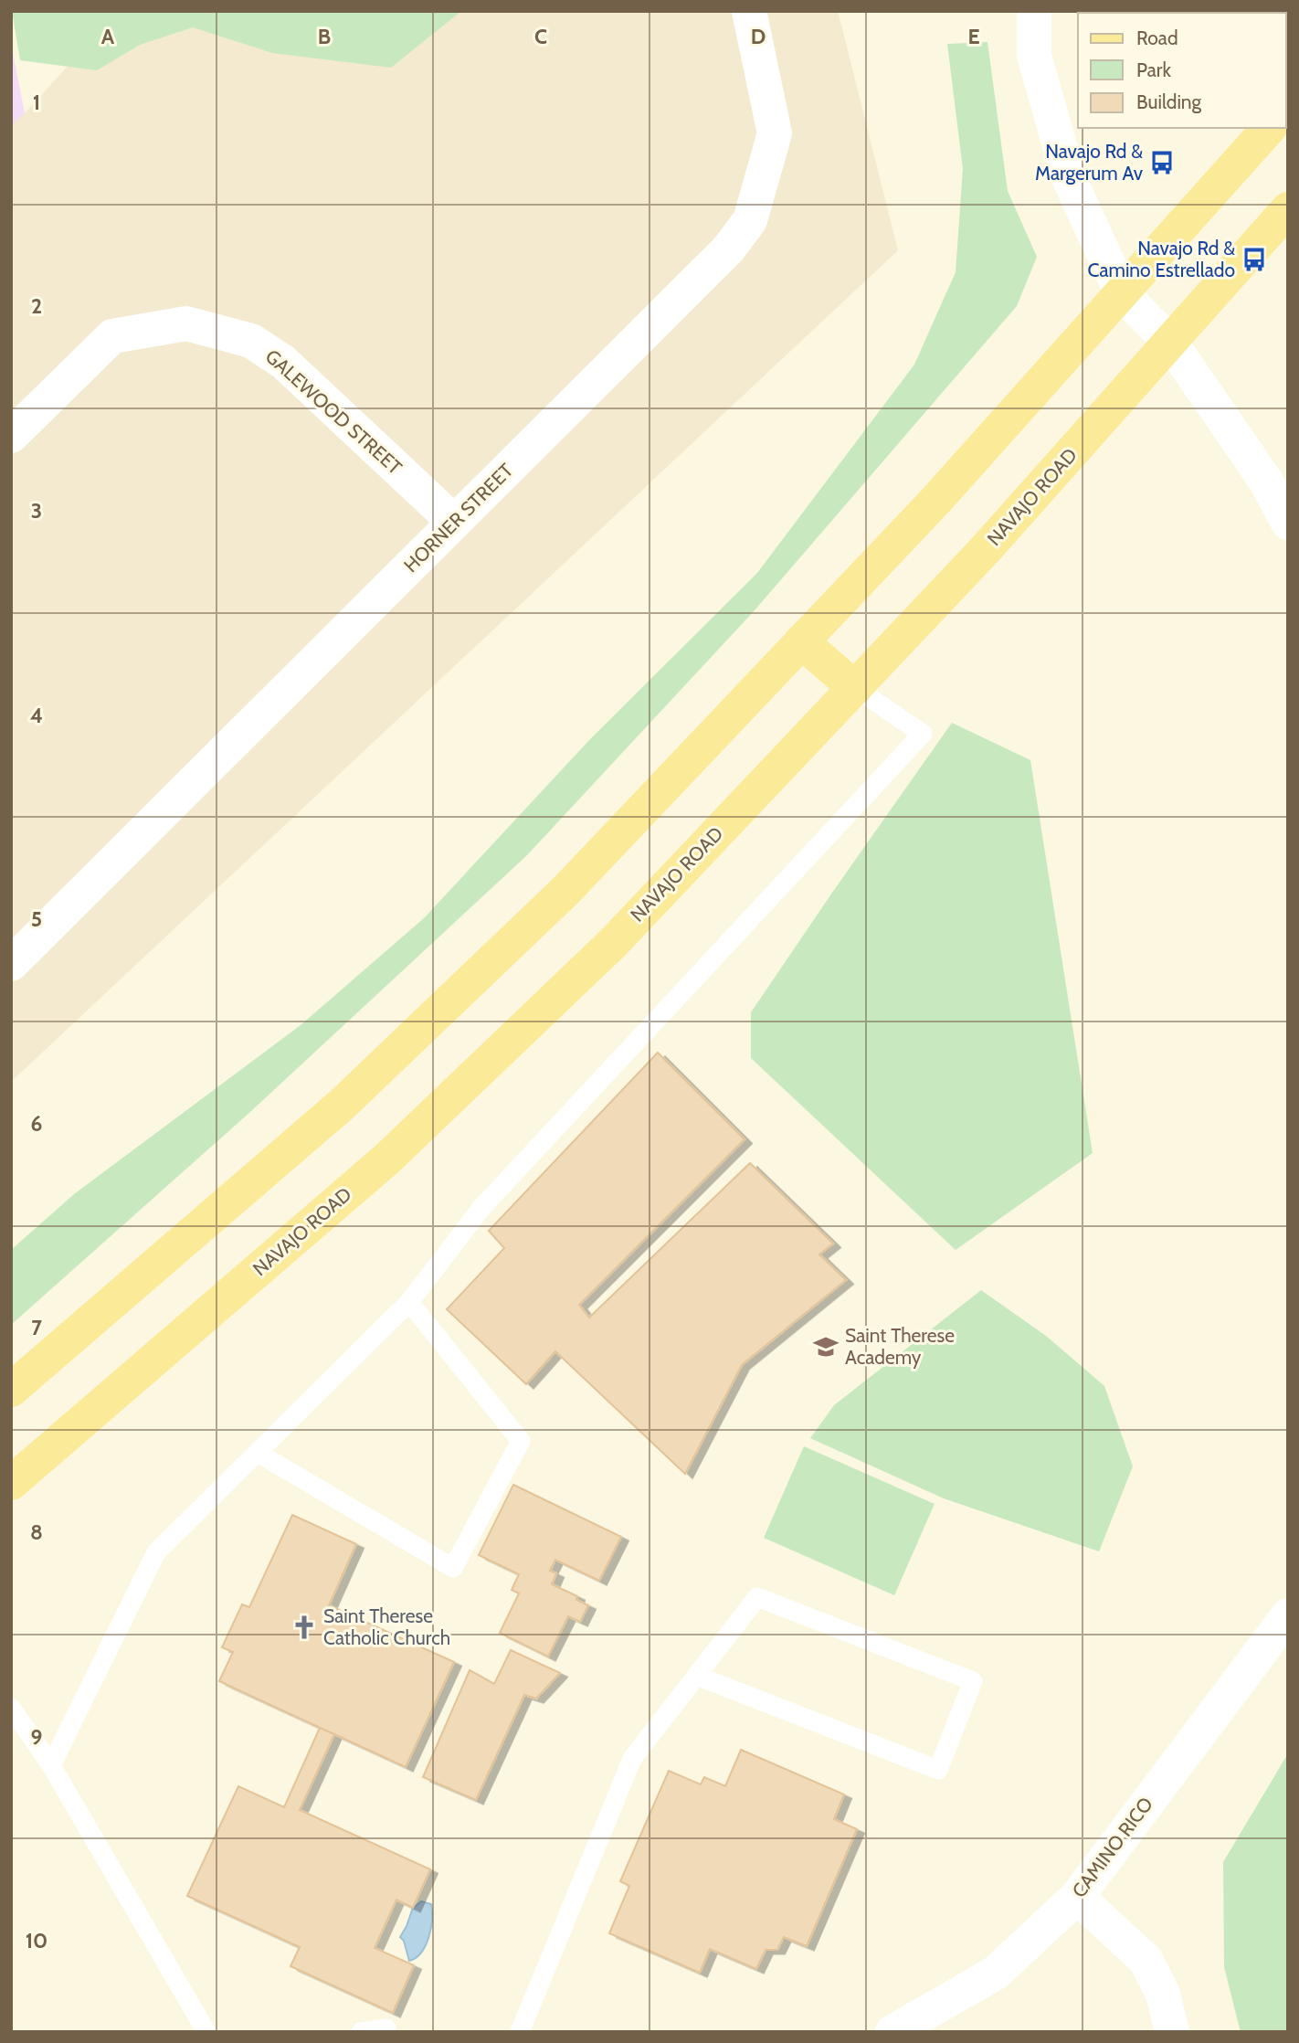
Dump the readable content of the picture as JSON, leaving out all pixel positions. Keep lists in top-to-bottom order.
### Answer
{
  "streets": {
    "main road": ["NAVAJO ROAD"],
    "street": ["GALEWOOD STREET", "HORNER STREET", "CAMINO RICO"]
  },
  "crossings": [
    ["GALEWOOD STREET", "HORNER STREET"]
  ],
  "places": {
    "bus stop": ["Navajo Rd & Margerum Av", "Navajo Rd & Camino Estrellado"],
    "school or university": ["Saint Therese Academy"],
    "church": ["Saint Therese Catholic Church"]
  },
  "legend": ["Road", "Park", "Building"],
  "grid": {
    "columns": [
      "A",
      "B",
      "C",
      "D",
      "E"
    ],
    "rows": [
      "1",
      "2",
      "3",
      "4",
      "5",
      "6",
      "7",
      "8",
      "9",
      "10"
    ]
  }
}
